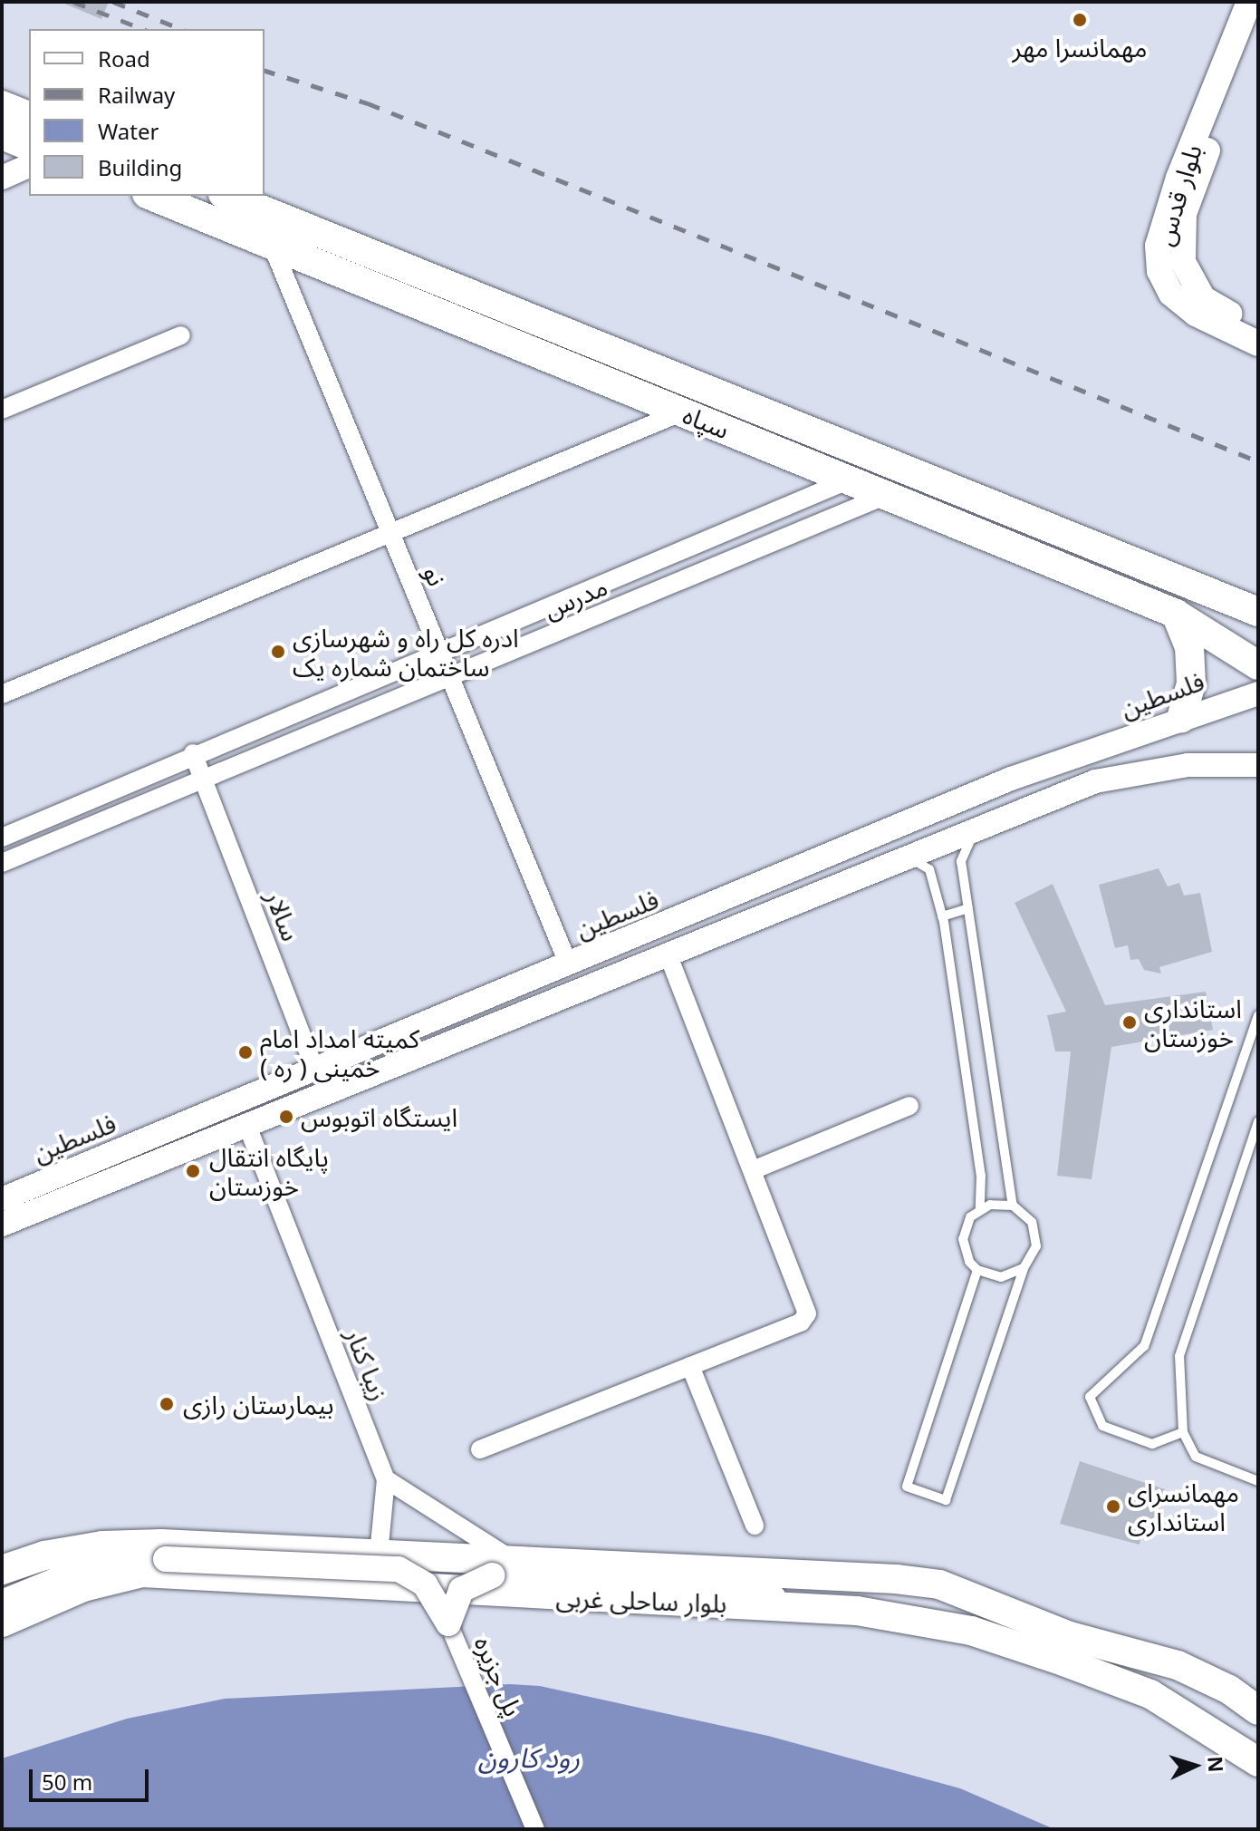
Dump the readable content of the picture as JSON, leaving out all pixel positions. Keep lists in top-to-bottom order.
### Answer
{
  "streets": {
    "main road": ["بلوار قدس", "سپاه", "بلوار ساحلی غربی"],
    "street": [
      "نو",
      "مدرس",
      "فلسطین",
      "سالار",
      "زیبا کنار",
      "پل جزیره"
    ]
  },
  "crossings": [
    ["سپاه", "نو"],
    ["سپاه", "مدرس"],
    ["نو", "مدرس"],
    ["نو", "فلسطین"],
    ["مدرس", "سالار"],
    ["فلسطین", "سالار"]
  ],
  "water": ["رود کارون"],
  "places": [
    "مهمانسرا مهر",
    "ادره کل راه و شهرسازی ساختمان شماره یک",
    "استانداری خوزستان",
    "کمیته امداد امام خمینی ( ره )",
    "ایستگاه اتوبوس",
    "پایگاه انتقال خوزستان",
    "بیمارستان رازی",
    "مهمانسرای استانداری"
  ],
  "legend": [
    "Road",
    "Railway",
    "Water",
    "Building"
  ],
  "scale_bar": "50 m",
  "north": "right"
}
